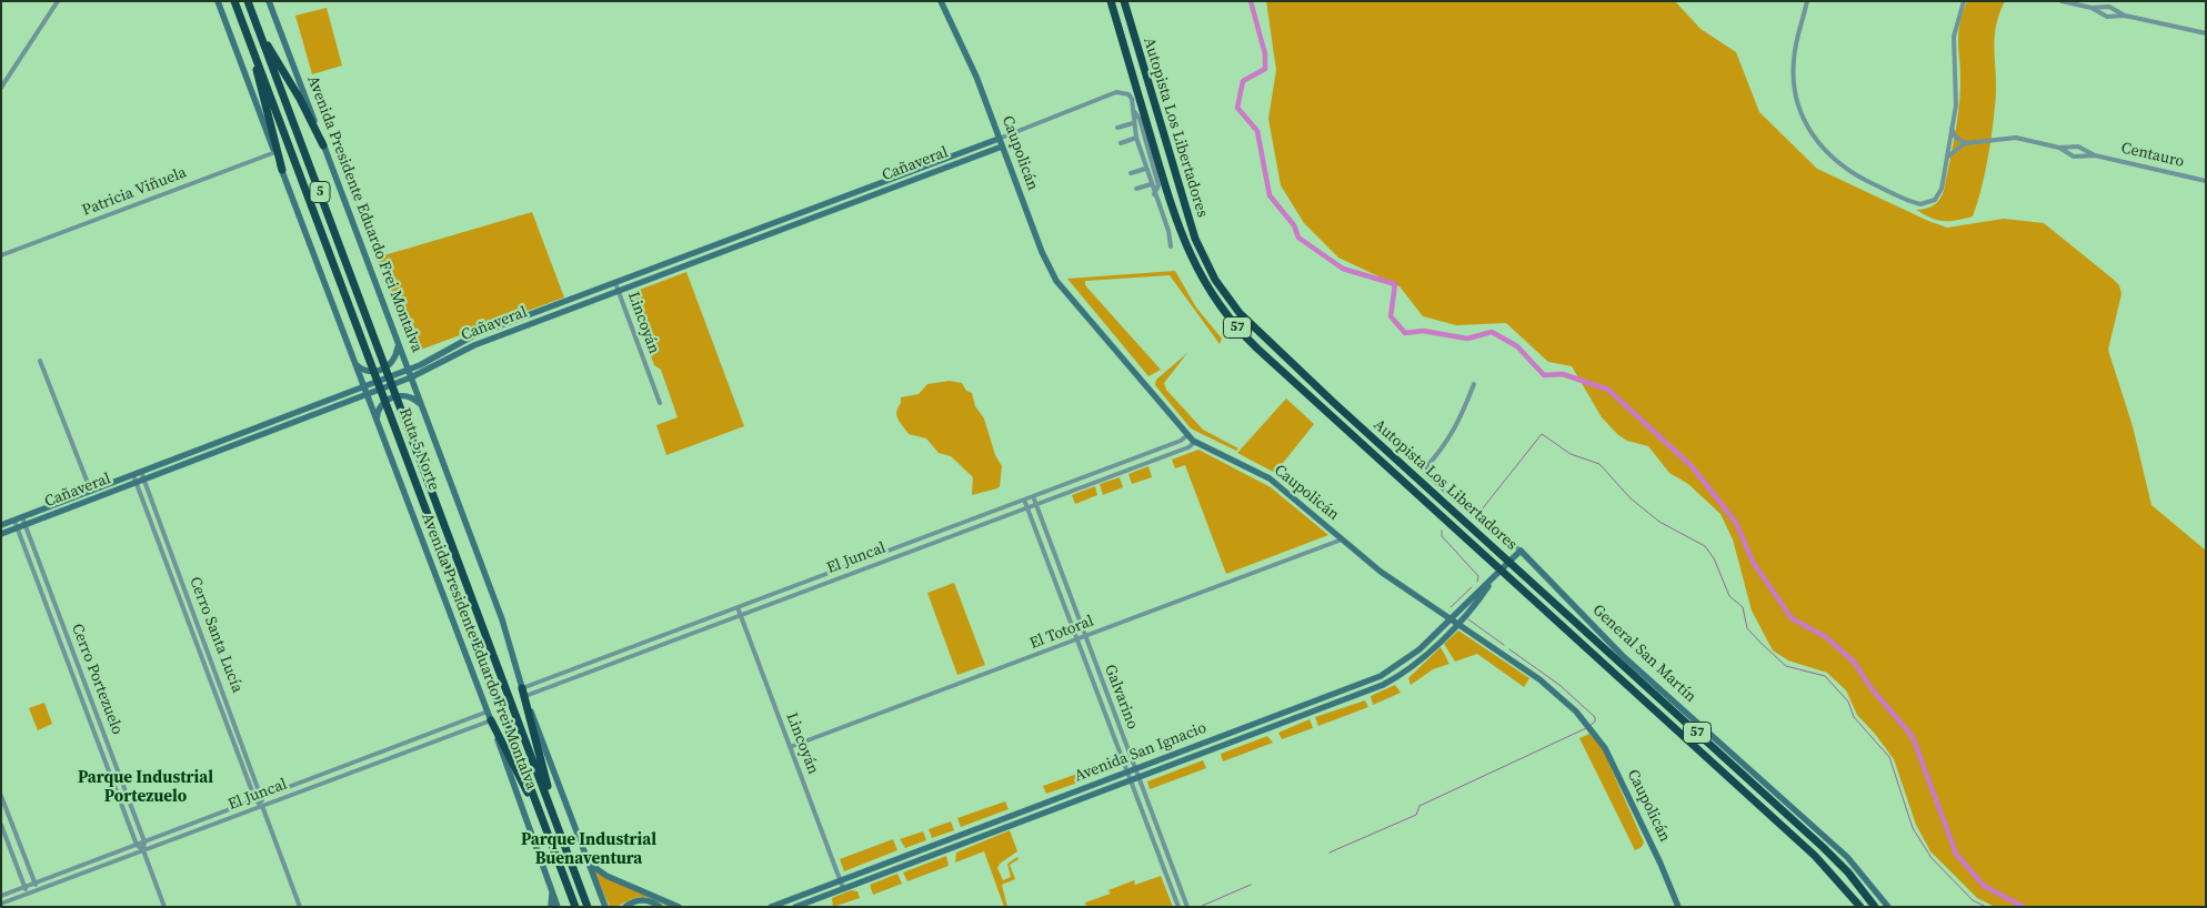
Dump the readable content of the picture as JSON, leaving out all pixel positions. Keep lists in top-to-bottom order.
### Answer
{
  "streets": {
    "highway": [
      "Autopista Los Libertadores",
      "5",
      "57",
      "Ruta 5 Norte"
    ],
    "main road": [
      "Caupolicán",
      "Cañaveral",
      "Avenida Presidente Eduardo Frei Montalva",
      "General San Martín",
      "Avenida San Ignacio"
    ],
    "street": [
      "Centauro",
      "Patricia Viñuela",
      "Lincoyán",
      "El Juncal",
      "El Totoral",
      "Cerro Santa Lucía",
      "Cerro Portezuelo",
      "Galvarino"
    ]
  },
  "crossings": [
    ["Caupolicán", "Cañaveral"],
    ["Caupolicán", "El Juncal"],
    ["Caupolicán", "El Totoral"],
    ["Caupolicán", "Avenida San Ignacio"],
    ["Cañaveral", "Avenida Presidente Eduardo Frei Montalva"],
    ["Cañaveral", "Lincoyán"],
    ["Cañaveral", "Cerro Santa Lucía"],
    ["Cañaveral", "Cerro Portezuelo"],
    ["Patricia Viñuela", "Avenida Presidente Eduardo Frei Montalva"],
    ["Avenida Presidente Eduardo Frei Montalva", "El Juncal"],
    ["Lincoyán", "El Juncal"],
    ["Lincoyán", "El Totoral"],
    ["Lincoyán", "Avenida San Ignacio"],
    ["El Juncal", "Cerro Santa Lucía"],
    ["El Juncal", "Cerro Portezuelo"],
    ["El Juncal", "Galvarino"],
    ["El Totoral", "Galvarino"],
    ["General San Martín", "Avenida San Ignacio"],
    ["Galvarino", "Avenida San Ignacio"]
  ],
  "districts": ["Parque Industrial Portezuelo", "Parque Industrial Buenaventura"]
}
